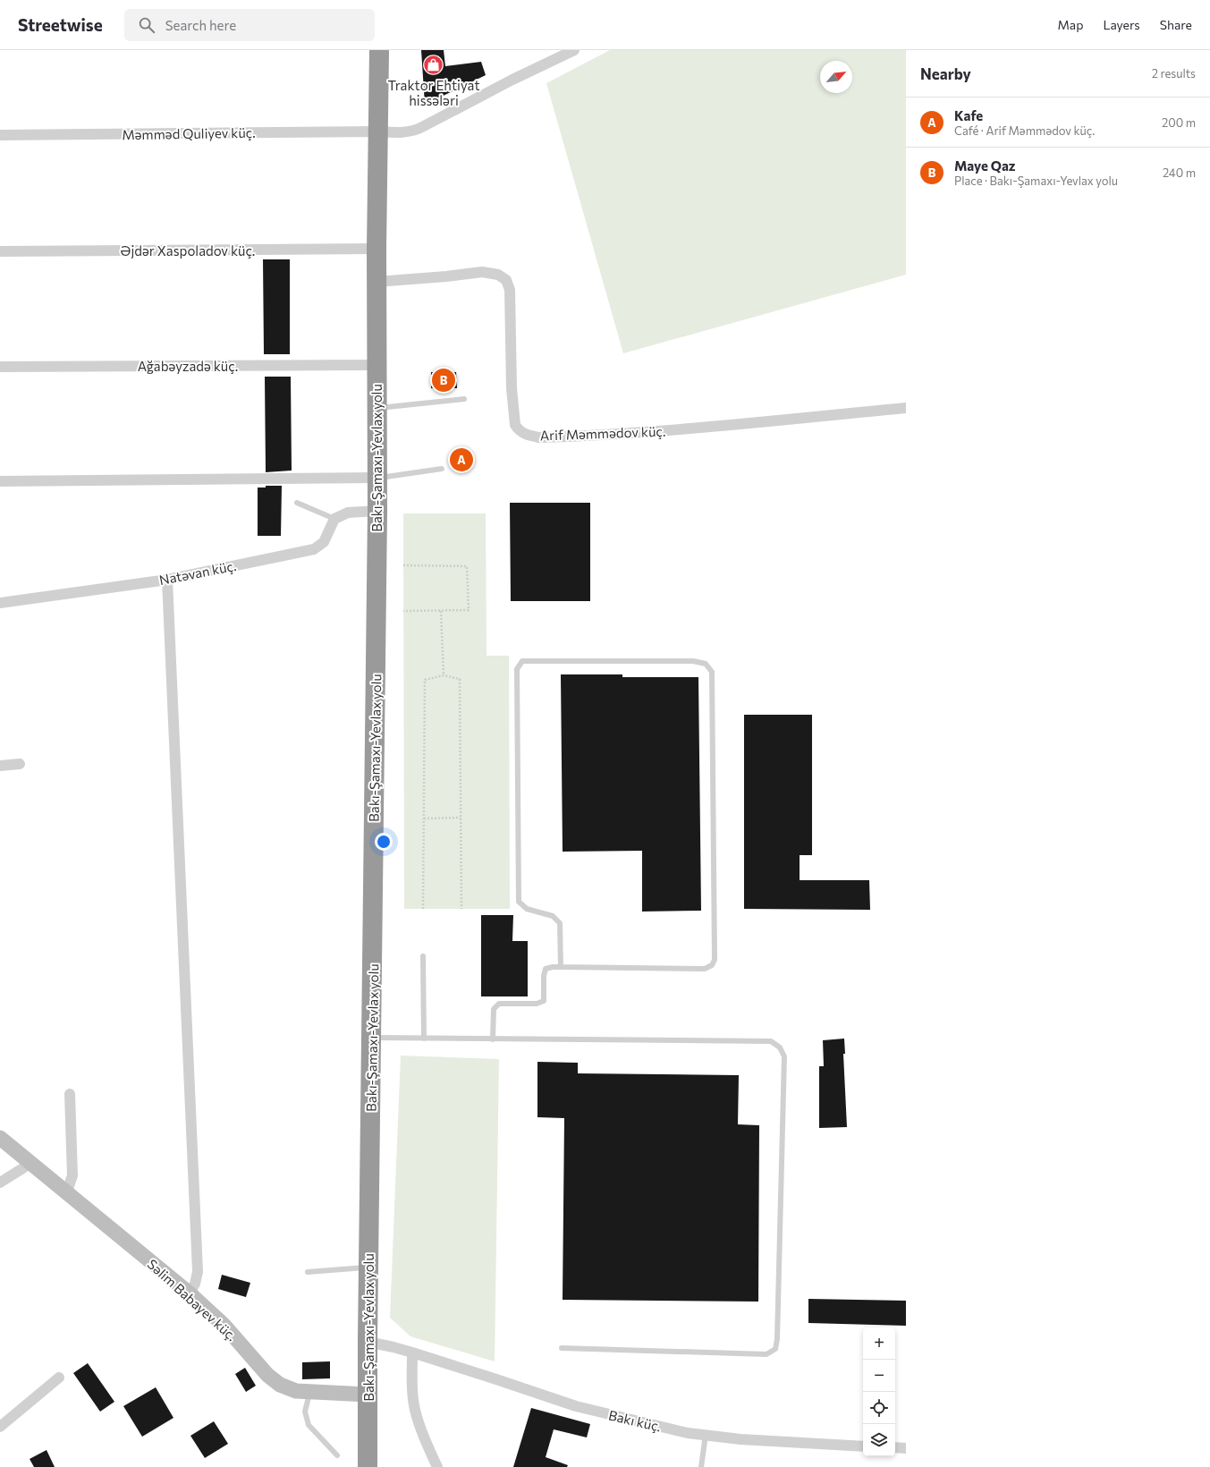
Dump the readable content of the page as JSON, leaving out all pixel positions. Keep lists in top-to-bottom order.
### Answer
{
  "streets": {
    "highway": ["Bakı-Şamaxı-Yevlax yolu"],
    "street": [
      "Məmməd Quliyev küç.",
      "Əjdər Xaspoladov küç.",
      "Ağabəyzadə küç.",
      "Arif Məmmədov küç.",
      "Natəvan küç.",
      "Səlim Babayev küç.",
      "Bakı küç."
    ]
  },
  "crossings": [
    ["Məmməd Quliyev küç.", "Bakı-Şamaxı-Yevlax yolu"],
    ["Əjdər Xaspoladov küç.", "Bakı-Şamaxı-Yevlax yolu"],
    ["Ağabəyzadə küç.", "Bakı-Şamaxı-Yevlax yolu"],
    ["Arif Məmmədov küç.", "Bakı-Şamaxı-Yevlax yolu"],
    ["Bakı-Şamaxı-Yevlax yolu", "Səlim Babayev küç."],
    ["Bakı-Şamaxı-Yevlax yolu", "Bakı küç."]
  ],
  "places": {
    "shop": ["Traktor Ehtiyat hissələri"]
  },
  "north": "top right",
  "page": {
    "header": "Streetwise",
    "search": "Search here",
    "nav": ["Map", "Layers", "Share"],
    "heading": ["Nearby", "2 results"],
    "list": [
      {
        "mark": "A",
        "name": "Kafe",
        "note": "Café · Arif Məmmədov küç.",
        "value": "200 m"
      },
      {
        "mark": "B",
        "name": "Maye Qaz",
        "note": "Place · Bakı-Şamaxı-Yevlax yolu",
        "value": "240 m"
      }
    ],
    "pins": ["B", "A"],
    "map_buttons": ["+", "−"]
  }
}
